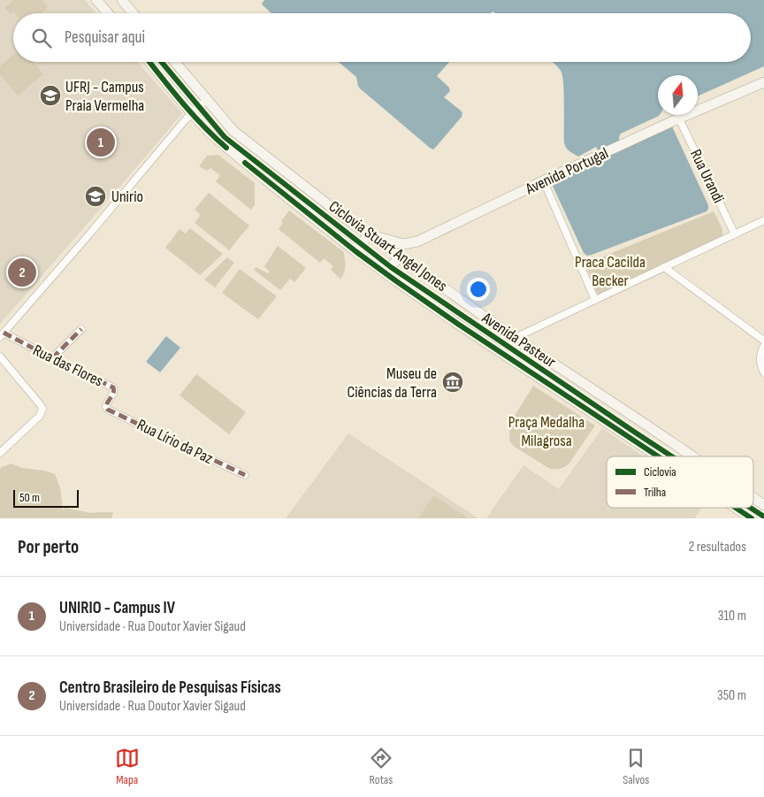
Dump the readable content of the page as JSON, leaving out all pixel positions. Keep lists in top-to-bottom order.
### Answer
{
  "streets": {
    "street": [
      "Avenida Portugal",
      "Rua Urandi",
      "Avenida Pasteur",
      "Rua das Flores",
      "Rua Lírio da Paz"
    ],
    "cycle path": ["Ciclovia Stuart Angel Jones"]
  },
  "crossings": [
    ["Avenida Portugal", "Rua Urandi"],
    ["Avenida Portugal", "Avenida Pasteur"],
    ["Rua das Flores", "Rua Lírio da Paz"]
  ],
  "parks": ["Praca Cacilda Becker", "Praça Medalha Milagrosa"],
  "places": {
    "school or university": ["UFRJ - Campus Praia Vermelha", "Unirio"],
    "museum": ["Museu de Ciências da Terra"]
  },
  "legend": ["Ciclovia", "Trilha"],
  "scale_bar": "50 m",
  "north": "top",
  "page": {
    "search": "Pesquisar aqui",
    "pins": ["1", "2"],
    "scale": "50 m",
    "heading": ["Por perto", "2 resultados"],
    "list": [
      {
        "mark": "1",
        "name": "UNIRIO - Campus IV",
        "note": "Universidade · Rua Doutor Xavier Sigaud",
        "value": "310 m"
      },
      {
        "mark": "2",
        "name": "Centro Brasileiro de Pesquisas Físicas",
        "note": "Universidade · Rua Doutor Xavier Sigaud",
        "value": "350 m"
      }
    ],
    "nav": ["Mapa", "Rotas", "Salvos"]
  }
}
